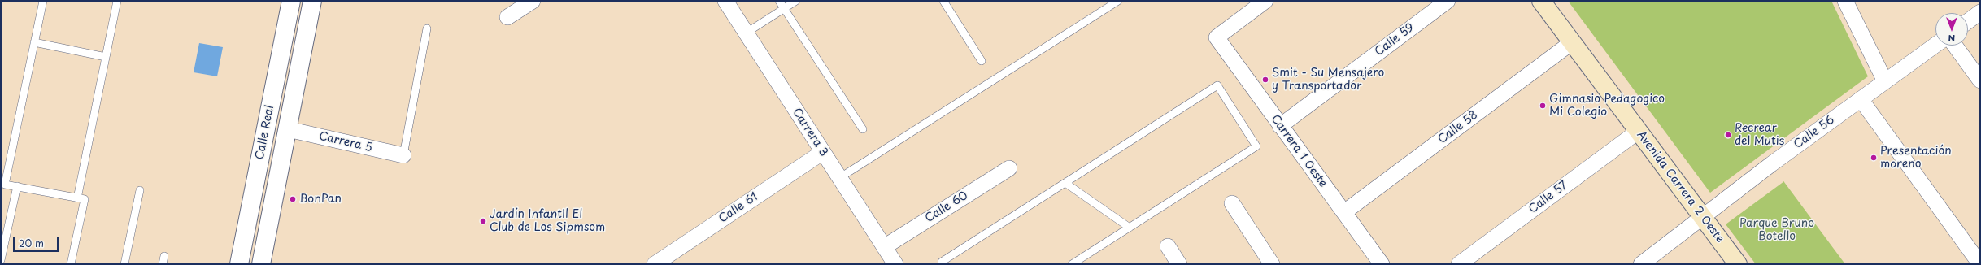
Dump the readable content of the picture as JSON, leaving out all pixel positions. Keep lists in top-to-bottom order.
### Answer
{
  "streets": {
    "main road": ["Avenida Carrera 2 Oeste"],
    "street": [
      "Calle 59",
      "Calle 58",
      "Calle Real",
      "Carrera 3",
      "Calle 56",
      "Carrera 5",
      "Carrera 1 Oeste",
      "Calle 57",
      "Calle 60",
      "Calle 61"
    ]
  },
  "crossings": [
    ["Calle 59", "Carrera 1 Oeste"],
    ["Calle 58", "Carrera 1 Oeste"],
    ["Calle 58", "Avenida Carrera 2 Oeste"],
    ["Calle Real", "Carrera 5"],
    ["Carrera 3", "Calle 60"],
    ["Carrera 3", "Calle 61"],
    ["Calle 56", "Avenida Carrera 2 Oeste"],
    ["Avenida Carrera 2 Oeste", "Calle 57"]
  ],
  "parks": ["Parque Bruno Botello"],
  "places": [
    "Smit - Su Mensajero y Transportador",
    "Gimnasio Pedagogico Mi Colegio",
    "Recrear del Mutis",
    "Presentación moreno",
    "BonPan",
    "Jardín Infantil El Club de Los Sipmsom"
  ],
  "scale_bar": "20 m",
  "north": "bottom"
}
